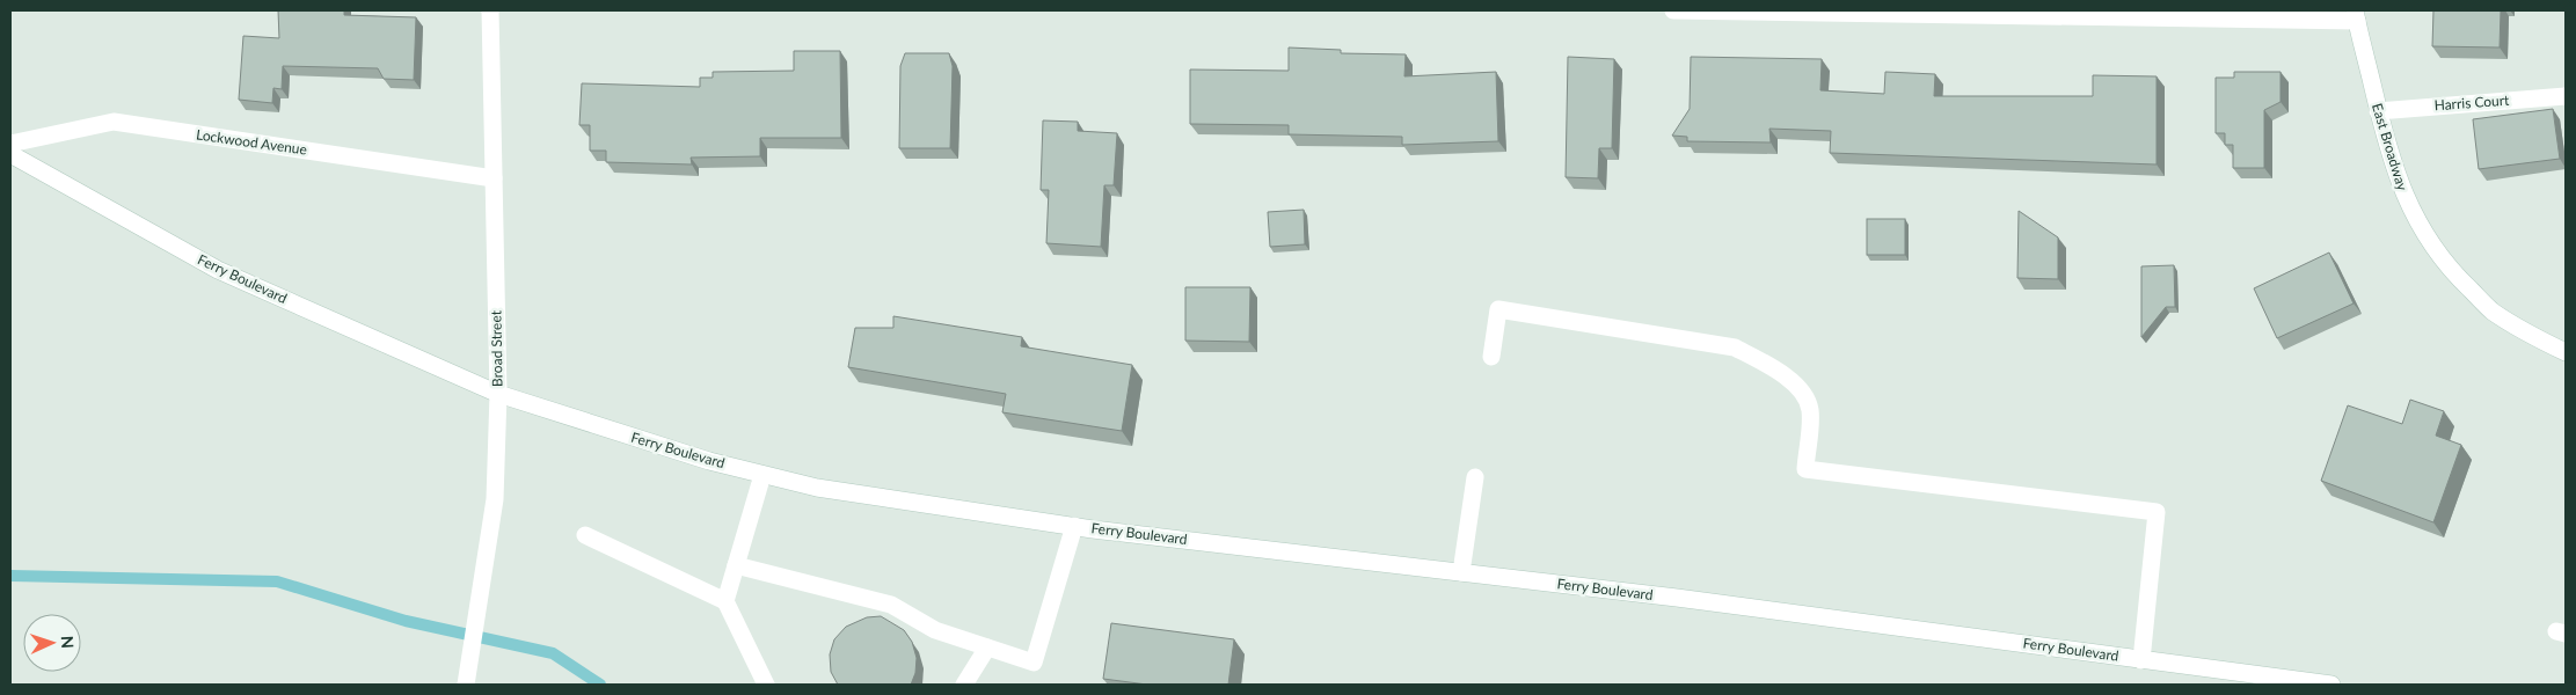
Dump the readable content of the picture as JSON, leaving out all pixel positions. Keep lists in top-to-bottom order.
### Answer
{
  "streets": {
    "street": [
      "Harris Court",
      "Lockwood Avenue",
      "East Broadway",
      "Ferry Boulevard",
      "Broad Street"
    ]
  },
  "crossings": [
    ["Harris Court", "East Broadway"],
    ["Lockwood Avenue", "Broad Street"],
    ["Ferry Boulevard", "Broad Street"]
  ],
  "north": "right"
}
